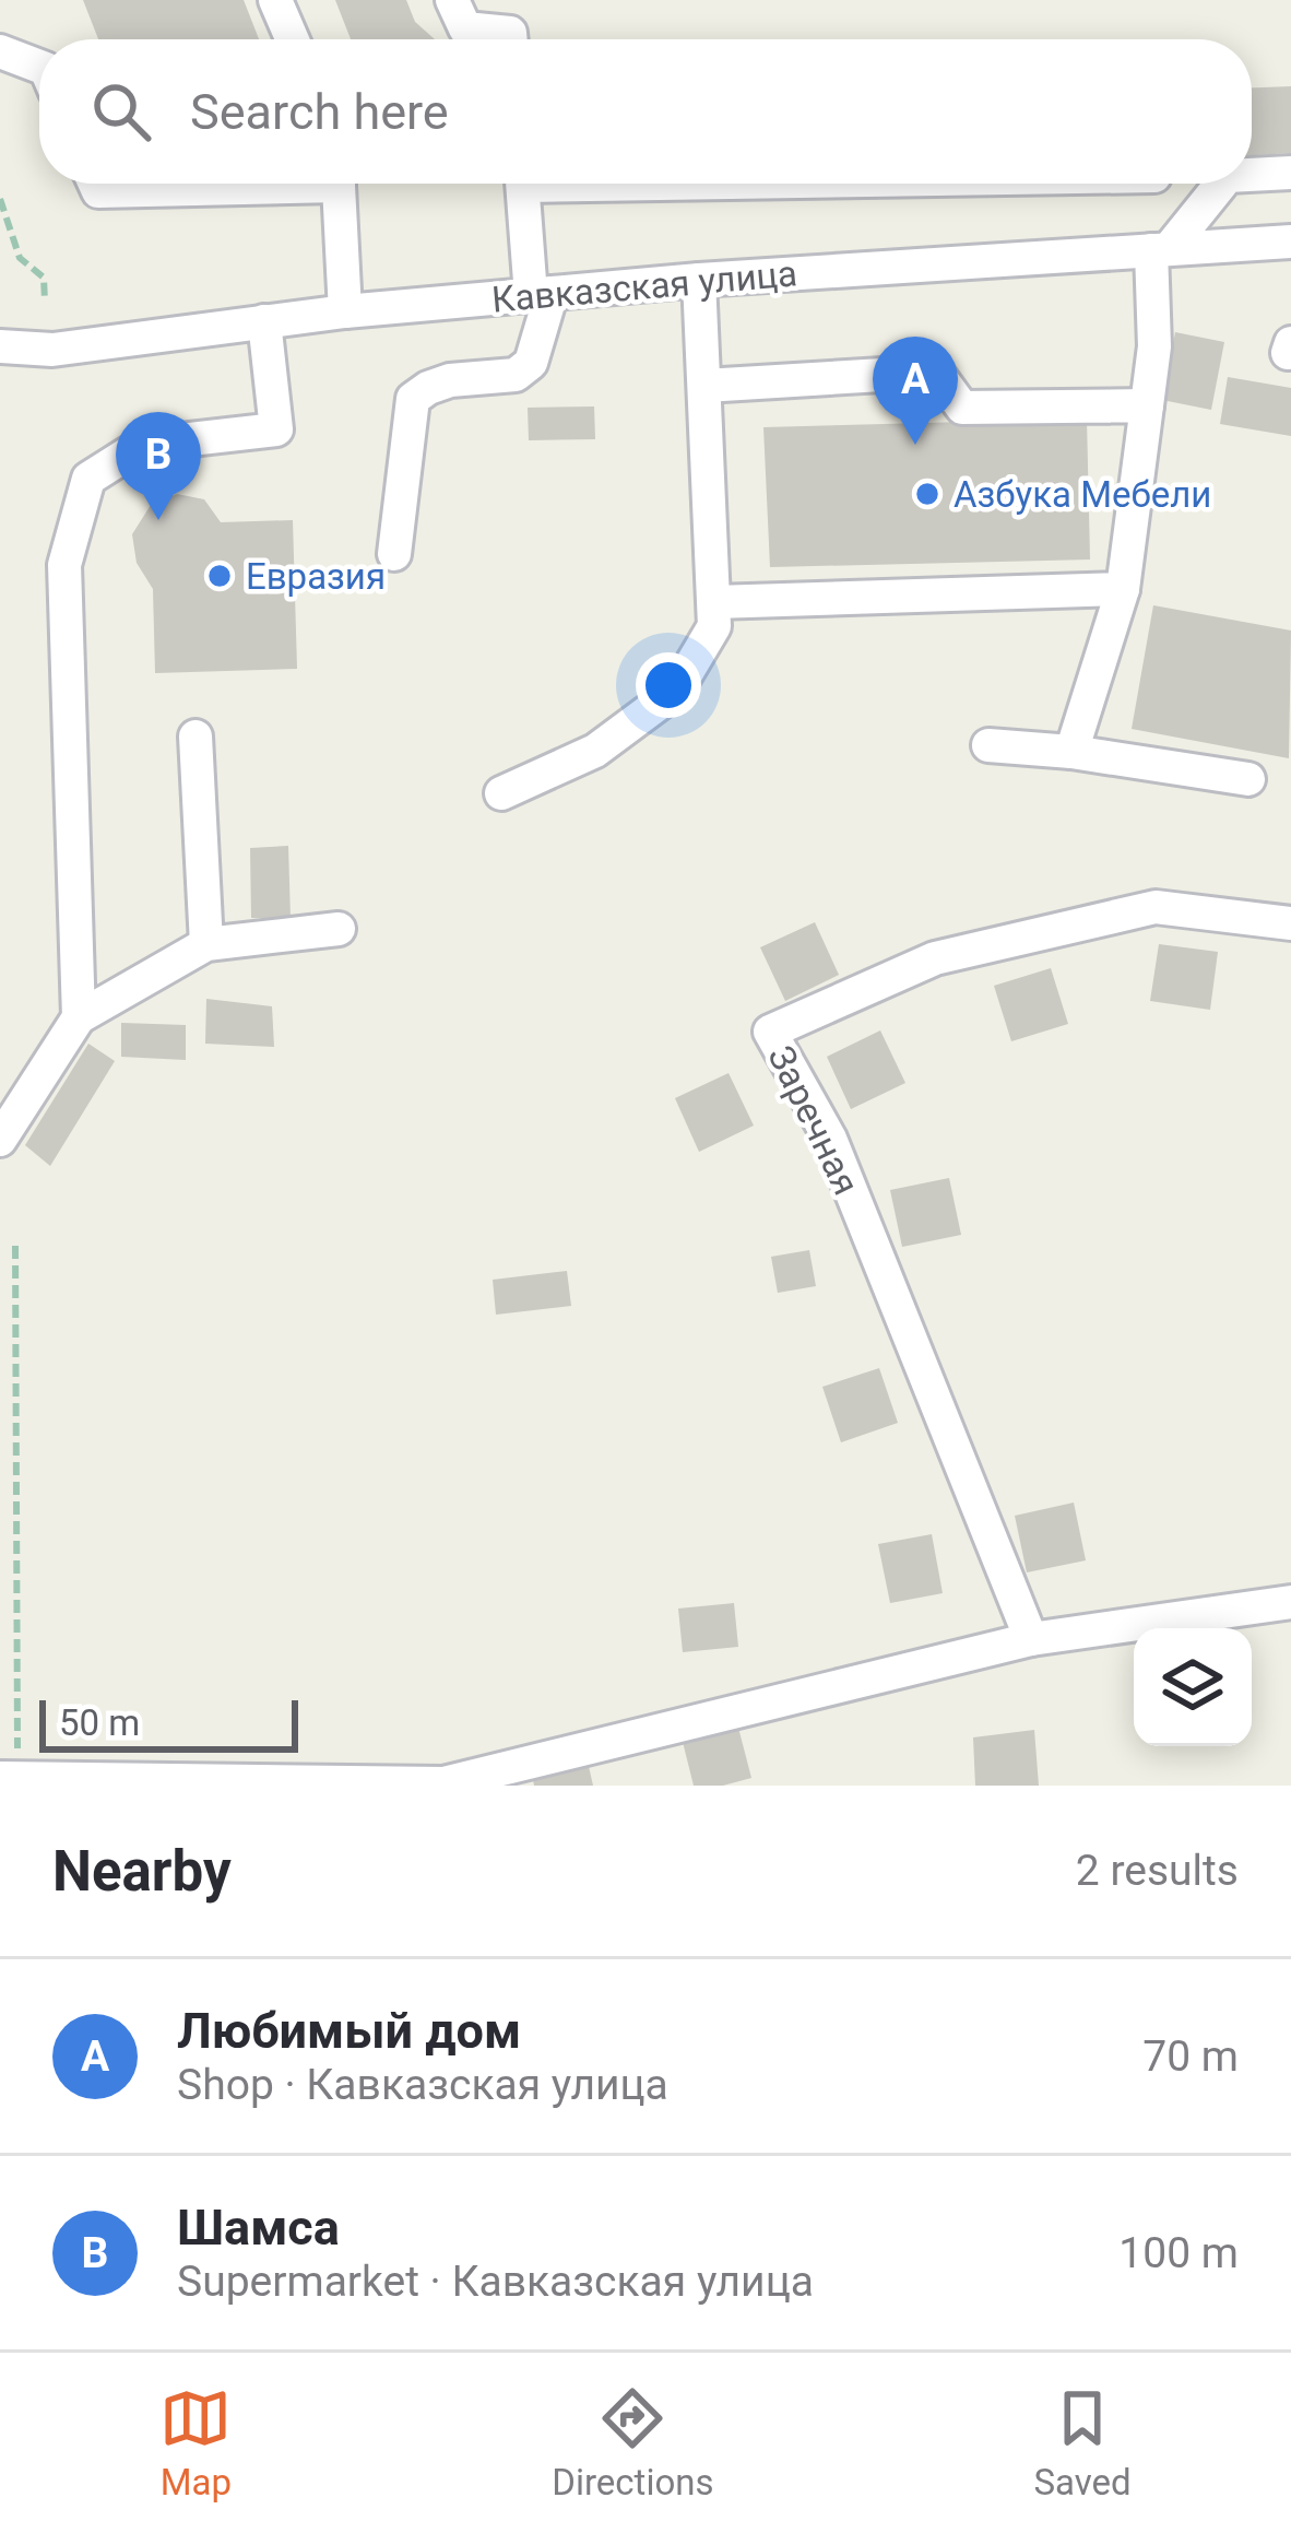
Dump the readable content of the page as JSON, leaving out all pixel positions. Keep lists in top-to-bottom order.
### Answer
{
  "streets": {
    "street": ["Кавказская улица", "Заречная"]
  },
  "places": ["Азбука Мебели", "Евразия"],
  "scale_bar": "50 m",
  "page": {
    "search": "Search here",
    "pins": ["A", "B"],
    "scale": "50 m",
    "heading": ["Nearby", "2 results"],
    "list": [
      {
        "mark": "A",
        "name": "Любимый дом",
        "note": "Shop · Кавказская улица",
        "value": "70 m"
      },
      {
        "mark": "B",
        "name": "Шамса",
        "note": "Supermarket · Кавказская улица",
        "value": "100 m"
      }
    ],
    "nav": ["Map", "Directions", "Saved"]
  }
}
